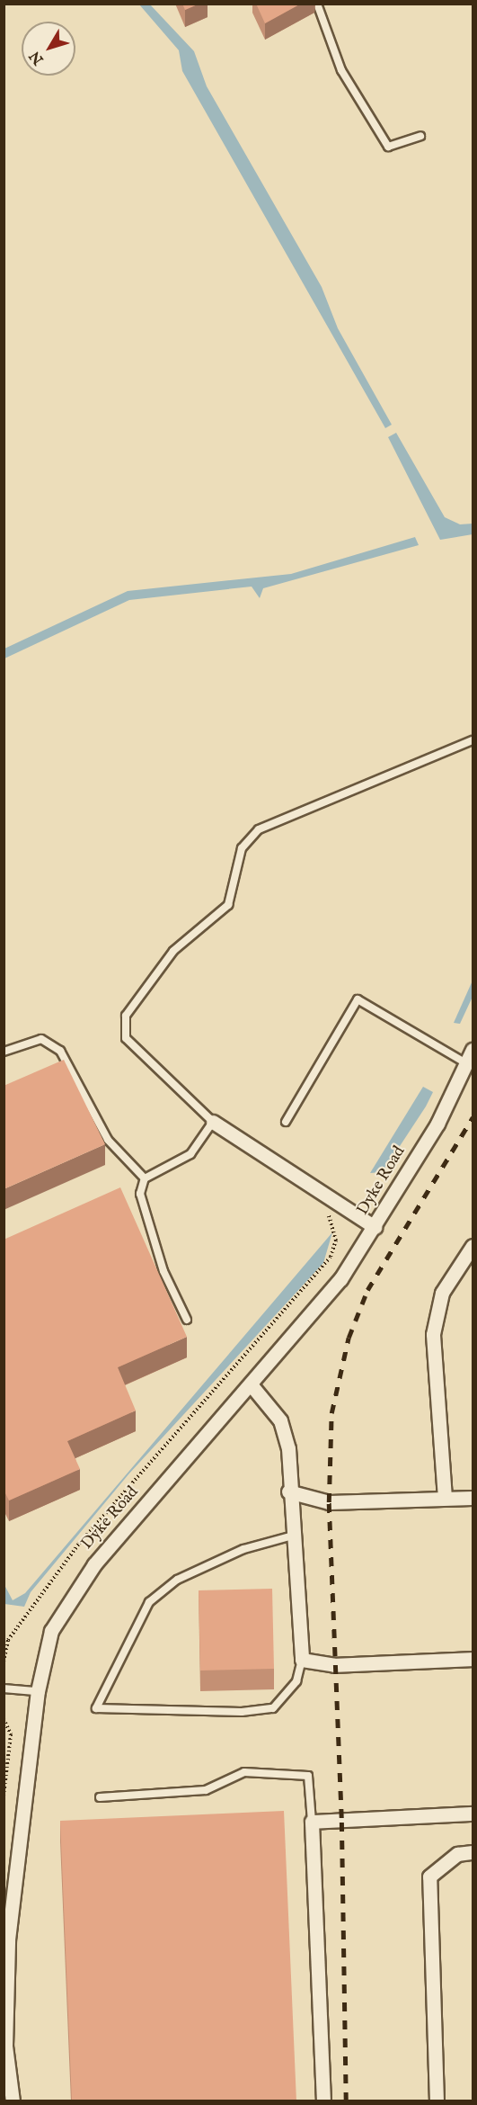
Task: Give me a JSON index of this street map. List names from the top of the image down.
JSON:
{
  "streets": {
    "street": ["Dyke Road"]
  },
  "north": "bottom left"
}
